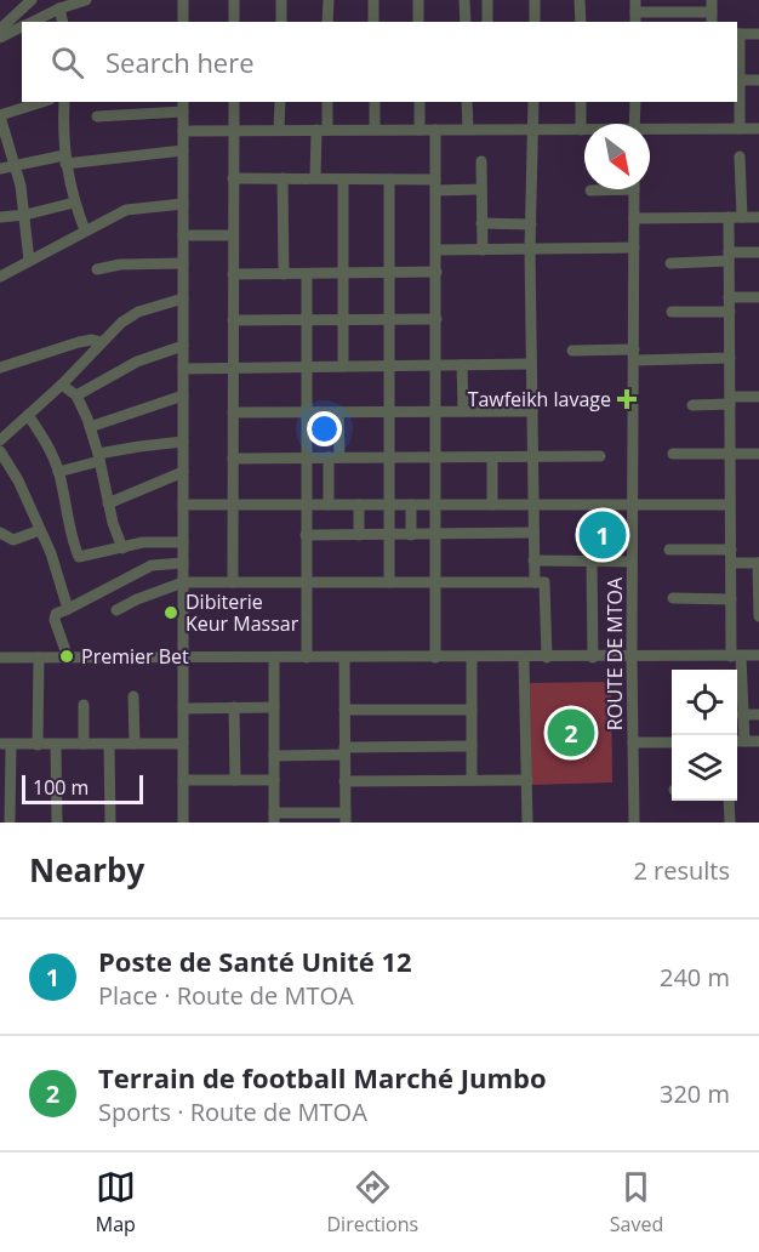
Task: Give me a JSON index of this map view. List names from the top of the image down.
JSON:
{
  "streets": {
    "street": ["ROUTE DE MTOA"]
  },
  "places": {
    "health": ["Tawfeikh lavage"],
    "other": ["Dibiterie Keur Massar", "Premier Bet"]
  },
  "scale_bar": "100 m",
  "north": "bottom right",
  "page": {
    "search": "Search here",
    "pins": ["1", "2"],
    "scale": "100 m",
    "heading": ["Nearby", "2 results"],
    "list": [
      {
        "mark": "1",
        "name": "Poste de Santé Unité 12",
        "note": "Place · Route de MTOA",
        "value": "240 m"
      },
      {
        "mark": "2",
        "name": "Terrain de football Marché Jumbo",
        "note": "Sports · Route de MTOA",
        "value": "320 m"
      }
    ],
    "nav": ["Map", "Directions", "Saved"]
  }
}
